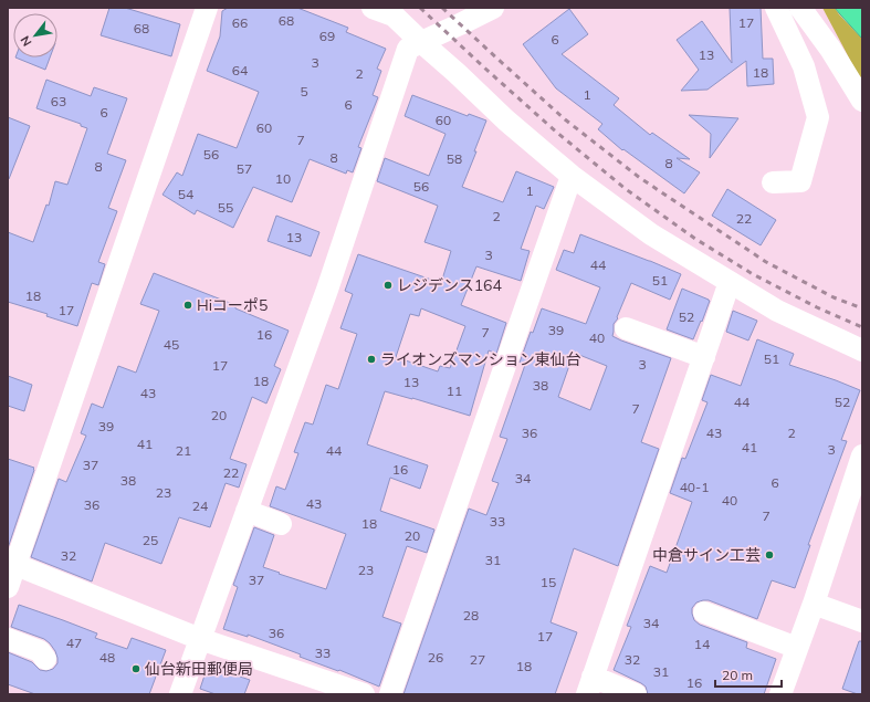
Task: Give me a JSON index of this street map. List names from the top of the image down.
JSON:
{
  "places": [
    "レジデンス164",
    "Hiコーポ5",
    "ライオンズマンション東仙台",
    "中倉サイン工芸",
    "仙台新田郵便局"
  ],
  "house_numbers": [
    "68",
    "66",
    "17",
    "68",
    "69",
    "6",
    "13",
    "3",
    "64",
    "18",
    "2",
    "5",
    "1",
    "63",
    "6",
    "6",
    "60",
    "60",
    "7",
    "56",
    "8",
    "58",
    "8",
    "8",
    "57",
    "10",
    "56",
    "1",
    "54",
    "55",
    "2",
    "22",
    "13",
    "3",
    "44",
    "51",
    "18",
    "17",
    "52",
    "39",
    "7",
    "16",
    "40",
    "45",
    "51",
    "3",
    "17",
    "18",
    "13",
    "38",
    "11",
    "43",
    "44",
    "52",
    "7",
    "20",
    "39",
    "36",
    "43",
    "2",
    "41",
    "41",
    "3",
    "21",
    "44",
    "37",
    "16",
    "22",
    "34",
    "38",
    "6",
    "40-1",
    "23",
    "40",
    "43",
    "36",
    "24",
    "7",
    "33",
    "18",
    "20",
    "25",
    "32",
    "31",
    "23",
    "37",
    "15",
    "28",
    "34",
    "36",
    "17",
    "47",
    "14",
    "33",
    "48",
    "26",
    "27",
    "32",
    "18",
    "31",
    "16"
  ],
  "scale_bar": "20 m",
  "north": "bottom left"
}
